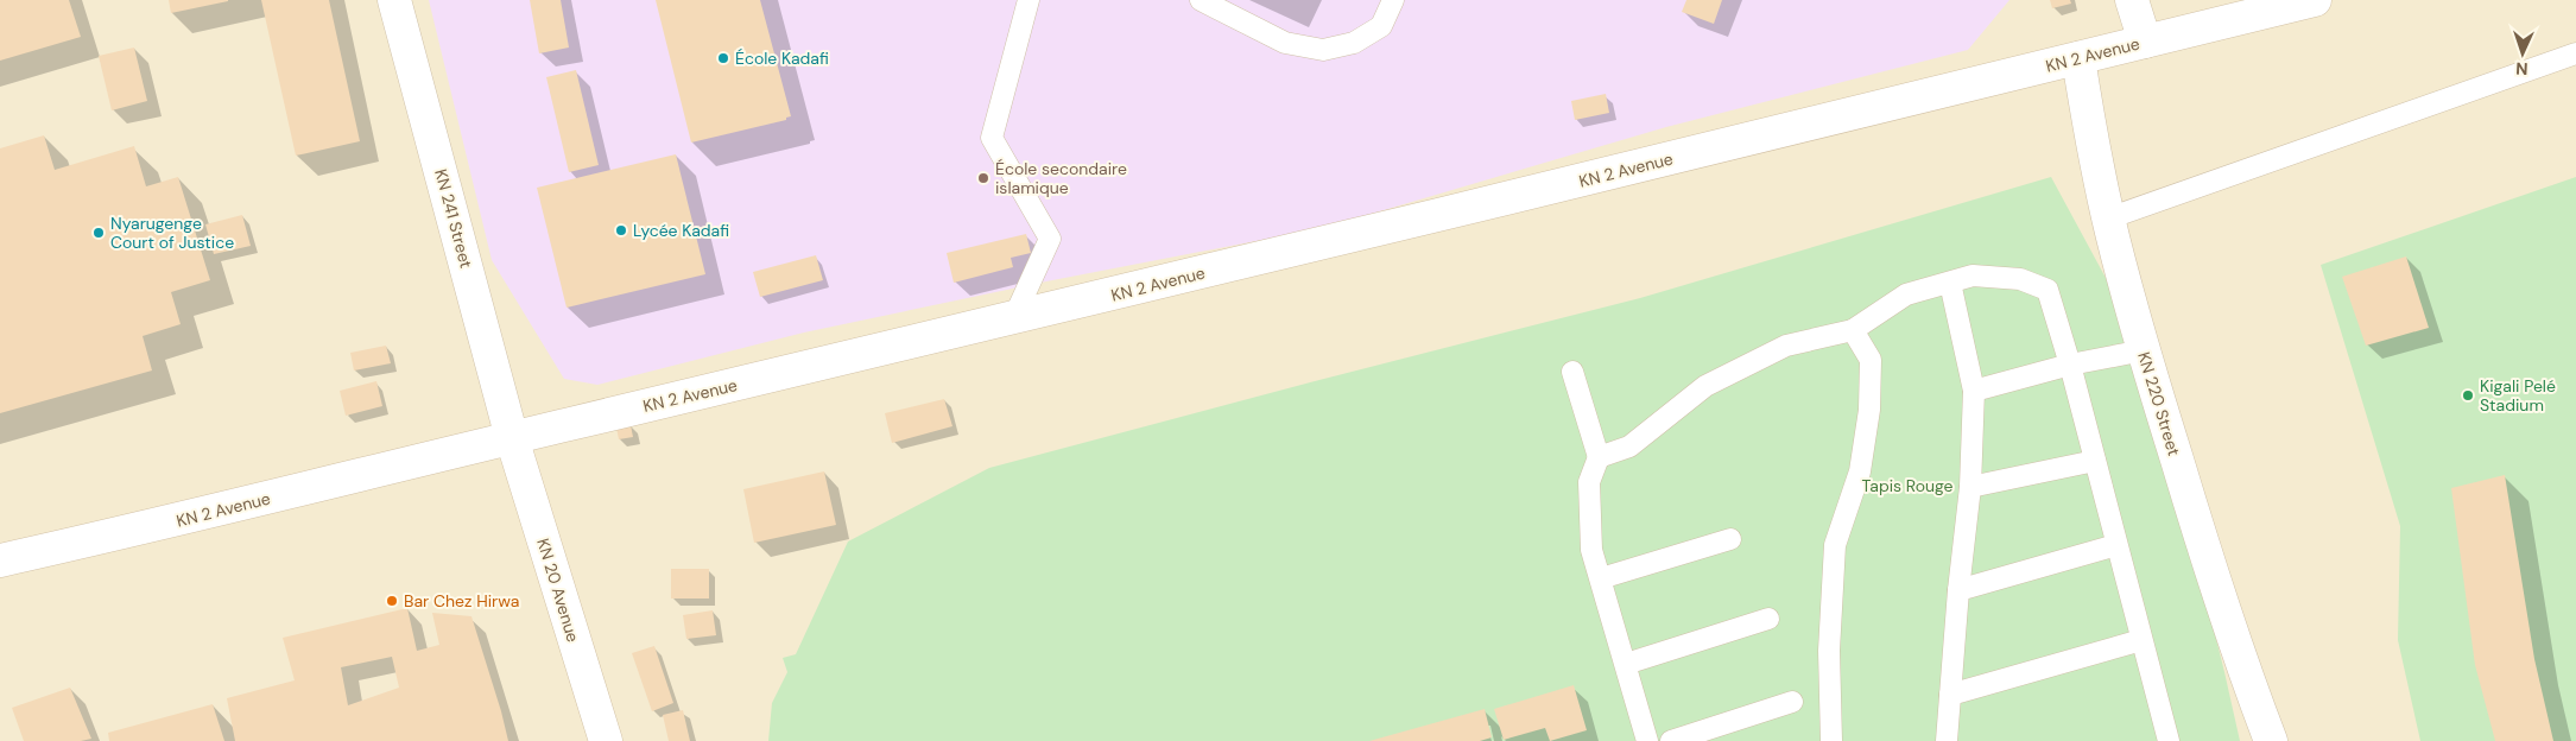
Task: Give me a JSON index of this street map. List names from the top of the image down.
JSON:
{
  "streets": {
    "main road": [
      "KN 2 Avenue",
      "KN 241 Street",
      "KN 220 Street",
      "KN 20 Avenue"
    ]
  },
  "crossings": [
    ["KN 2 Avenue", "KN 241 Street"],
    ["KN 2 Avenue", "KN 220 Street"],
    ["KN 2 Avenue", "KN 20 Avenue"],
    ["KN 241 Street", "KN 20 Avenue"]
  ],
  "parks": ["Tapis Rouge"],
  "places": [
    "École Kadafi",
    "École secondaire islamique",
    "Lycée Kadafi",
    "Nyarugenge Court of Justice",
    "Kigali Pelé Stadium",
    "Bar Chez Hirwa"
  ],
  "north": "bottom"
}
